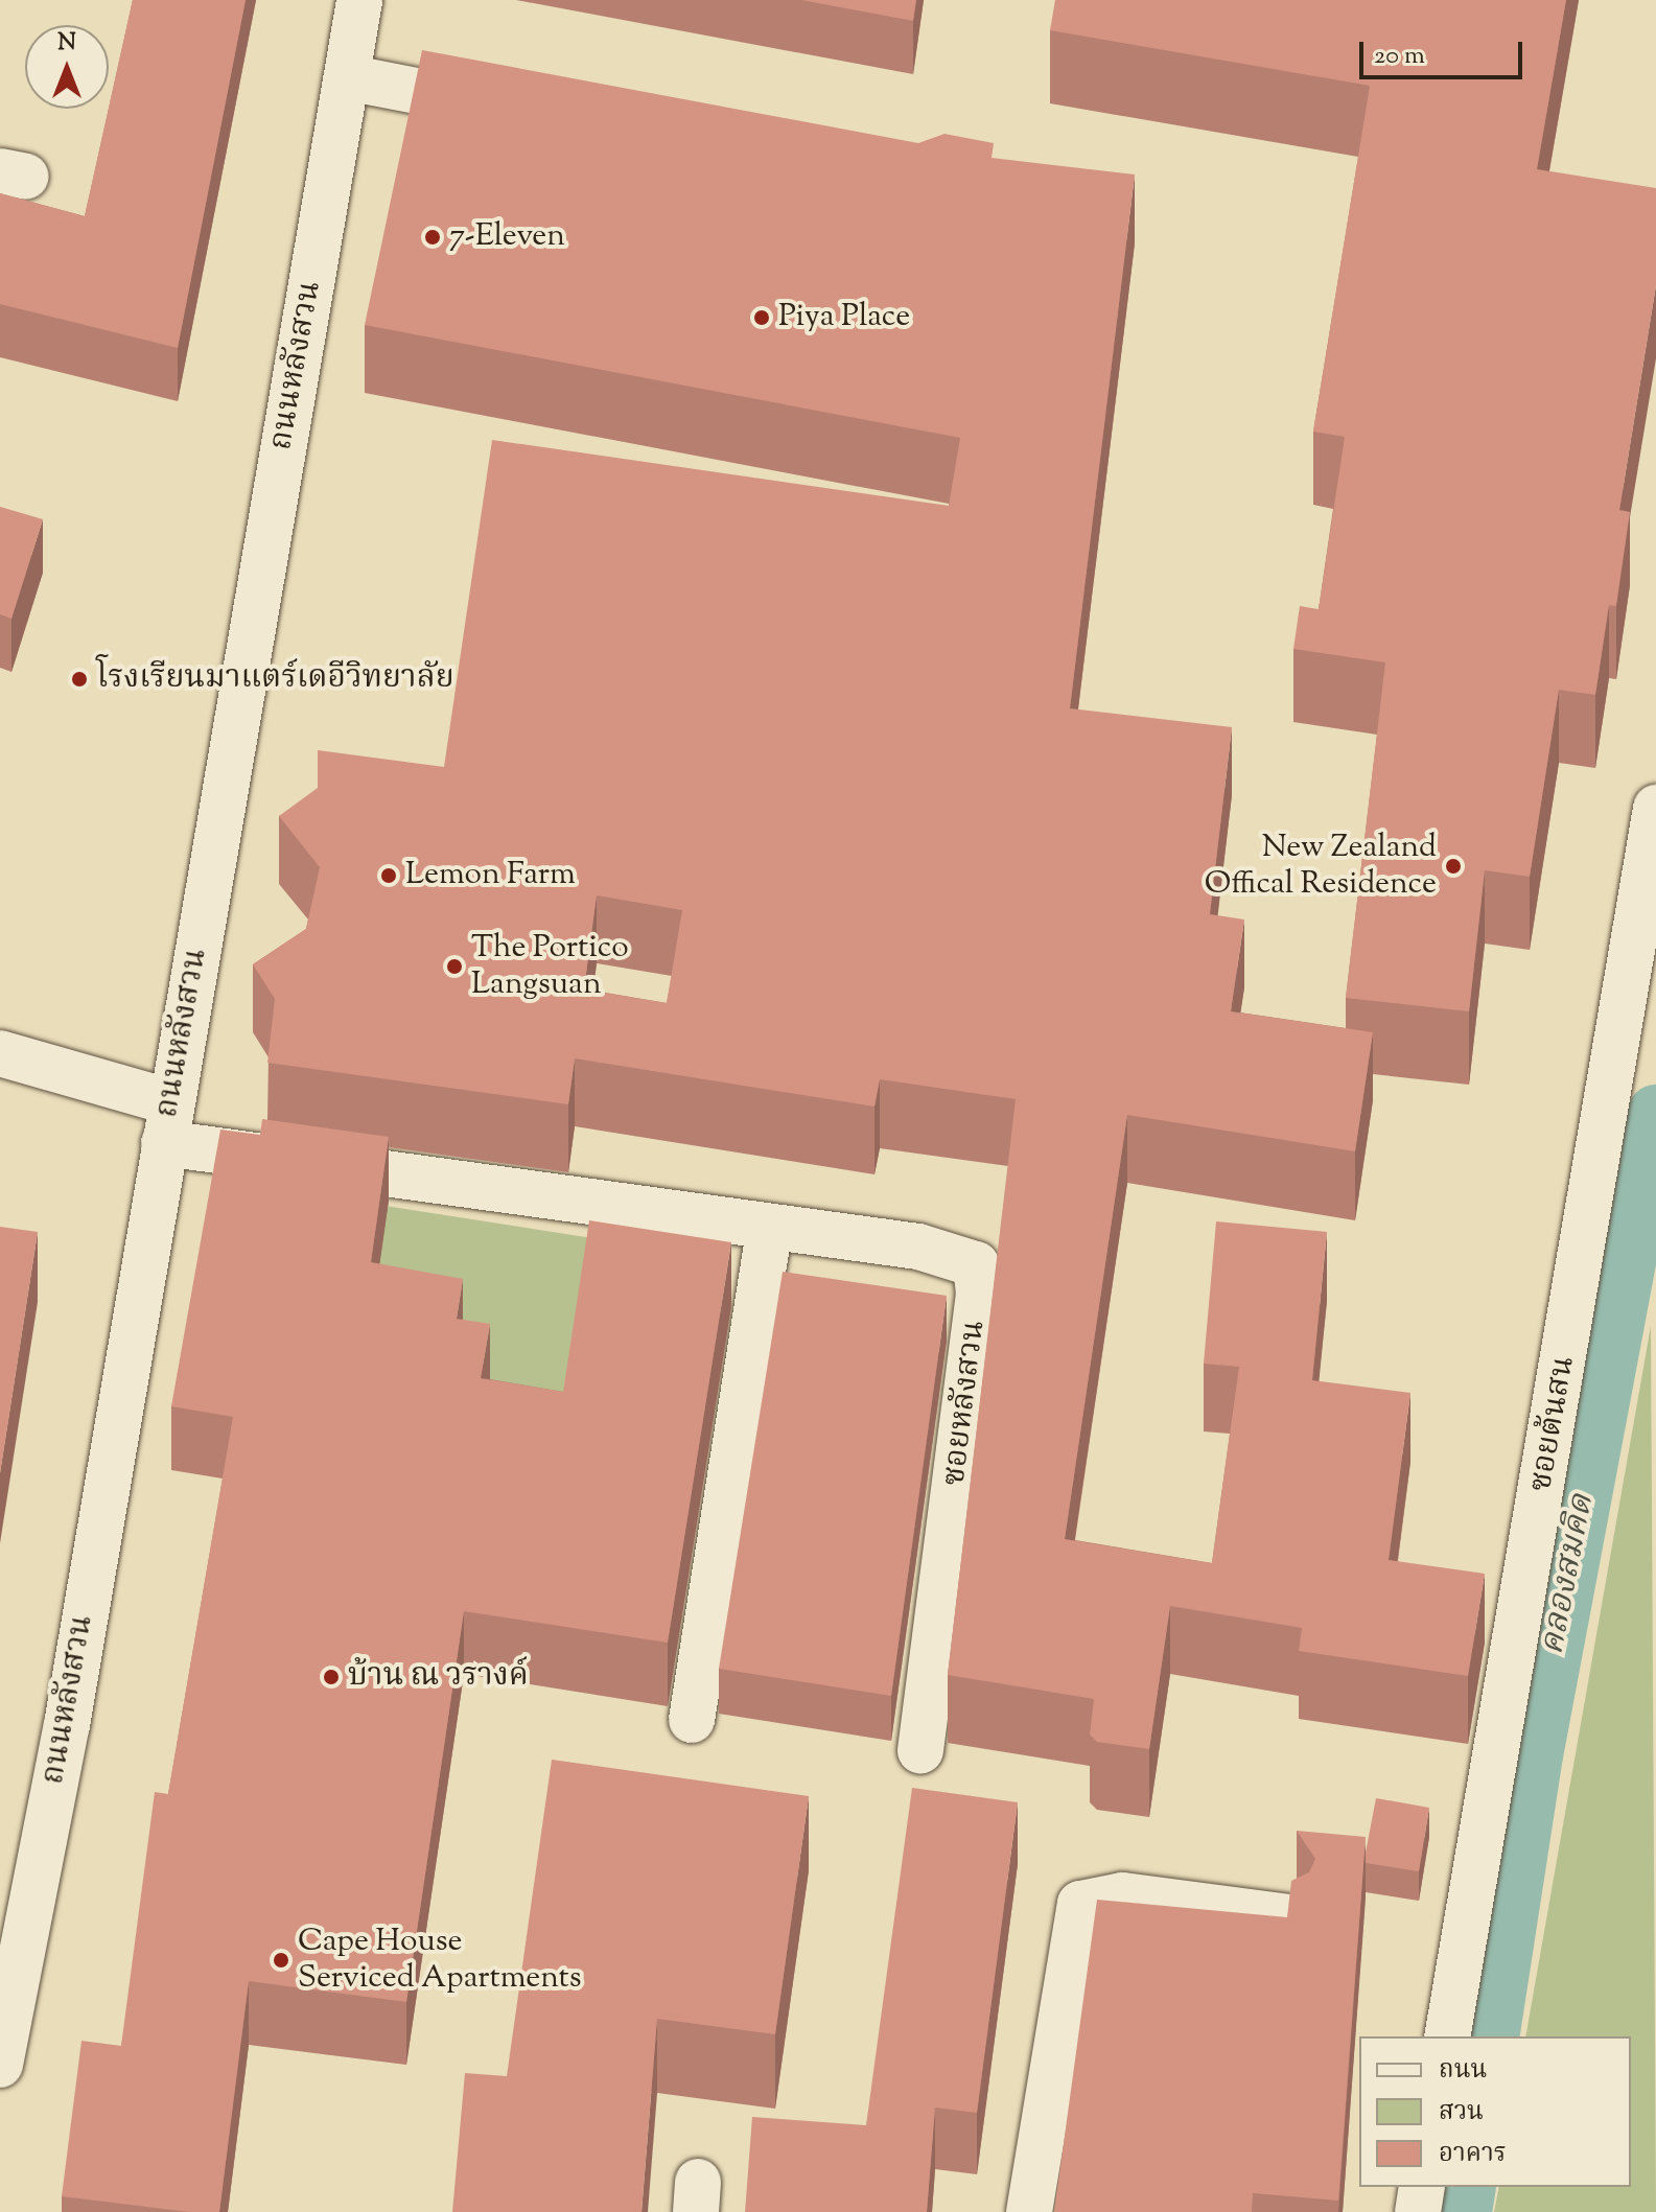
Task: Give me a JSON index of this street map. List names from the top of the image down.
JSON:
{
  "streets": {
    "street": ["ถนนหลังสวน", "ซอยหลังสวน", "ซอยต้นสน"]
  },
  "crossings": [
    ["ถนนหลังสวน", "ซอยหลังสวน"]
  ],
  "water": ["คลองสมคิด"],
  "places": [
    "7-Eleven",
    "Piya Place",
    "โรงเรียนมาแตร์เดอีวิทยาลัย",
    "New Zealand Offical Residence",
    "Lemon Farm",
    "The Portico Langsuan",
    "บ้าน ณ วรางค์",
    "Cape House Serviced Apartments"
  ],
  "legend": ["ถนน", "สวน", "อาคาร"],
  "scale_bar": "20 m",
  "north": "top"
}
